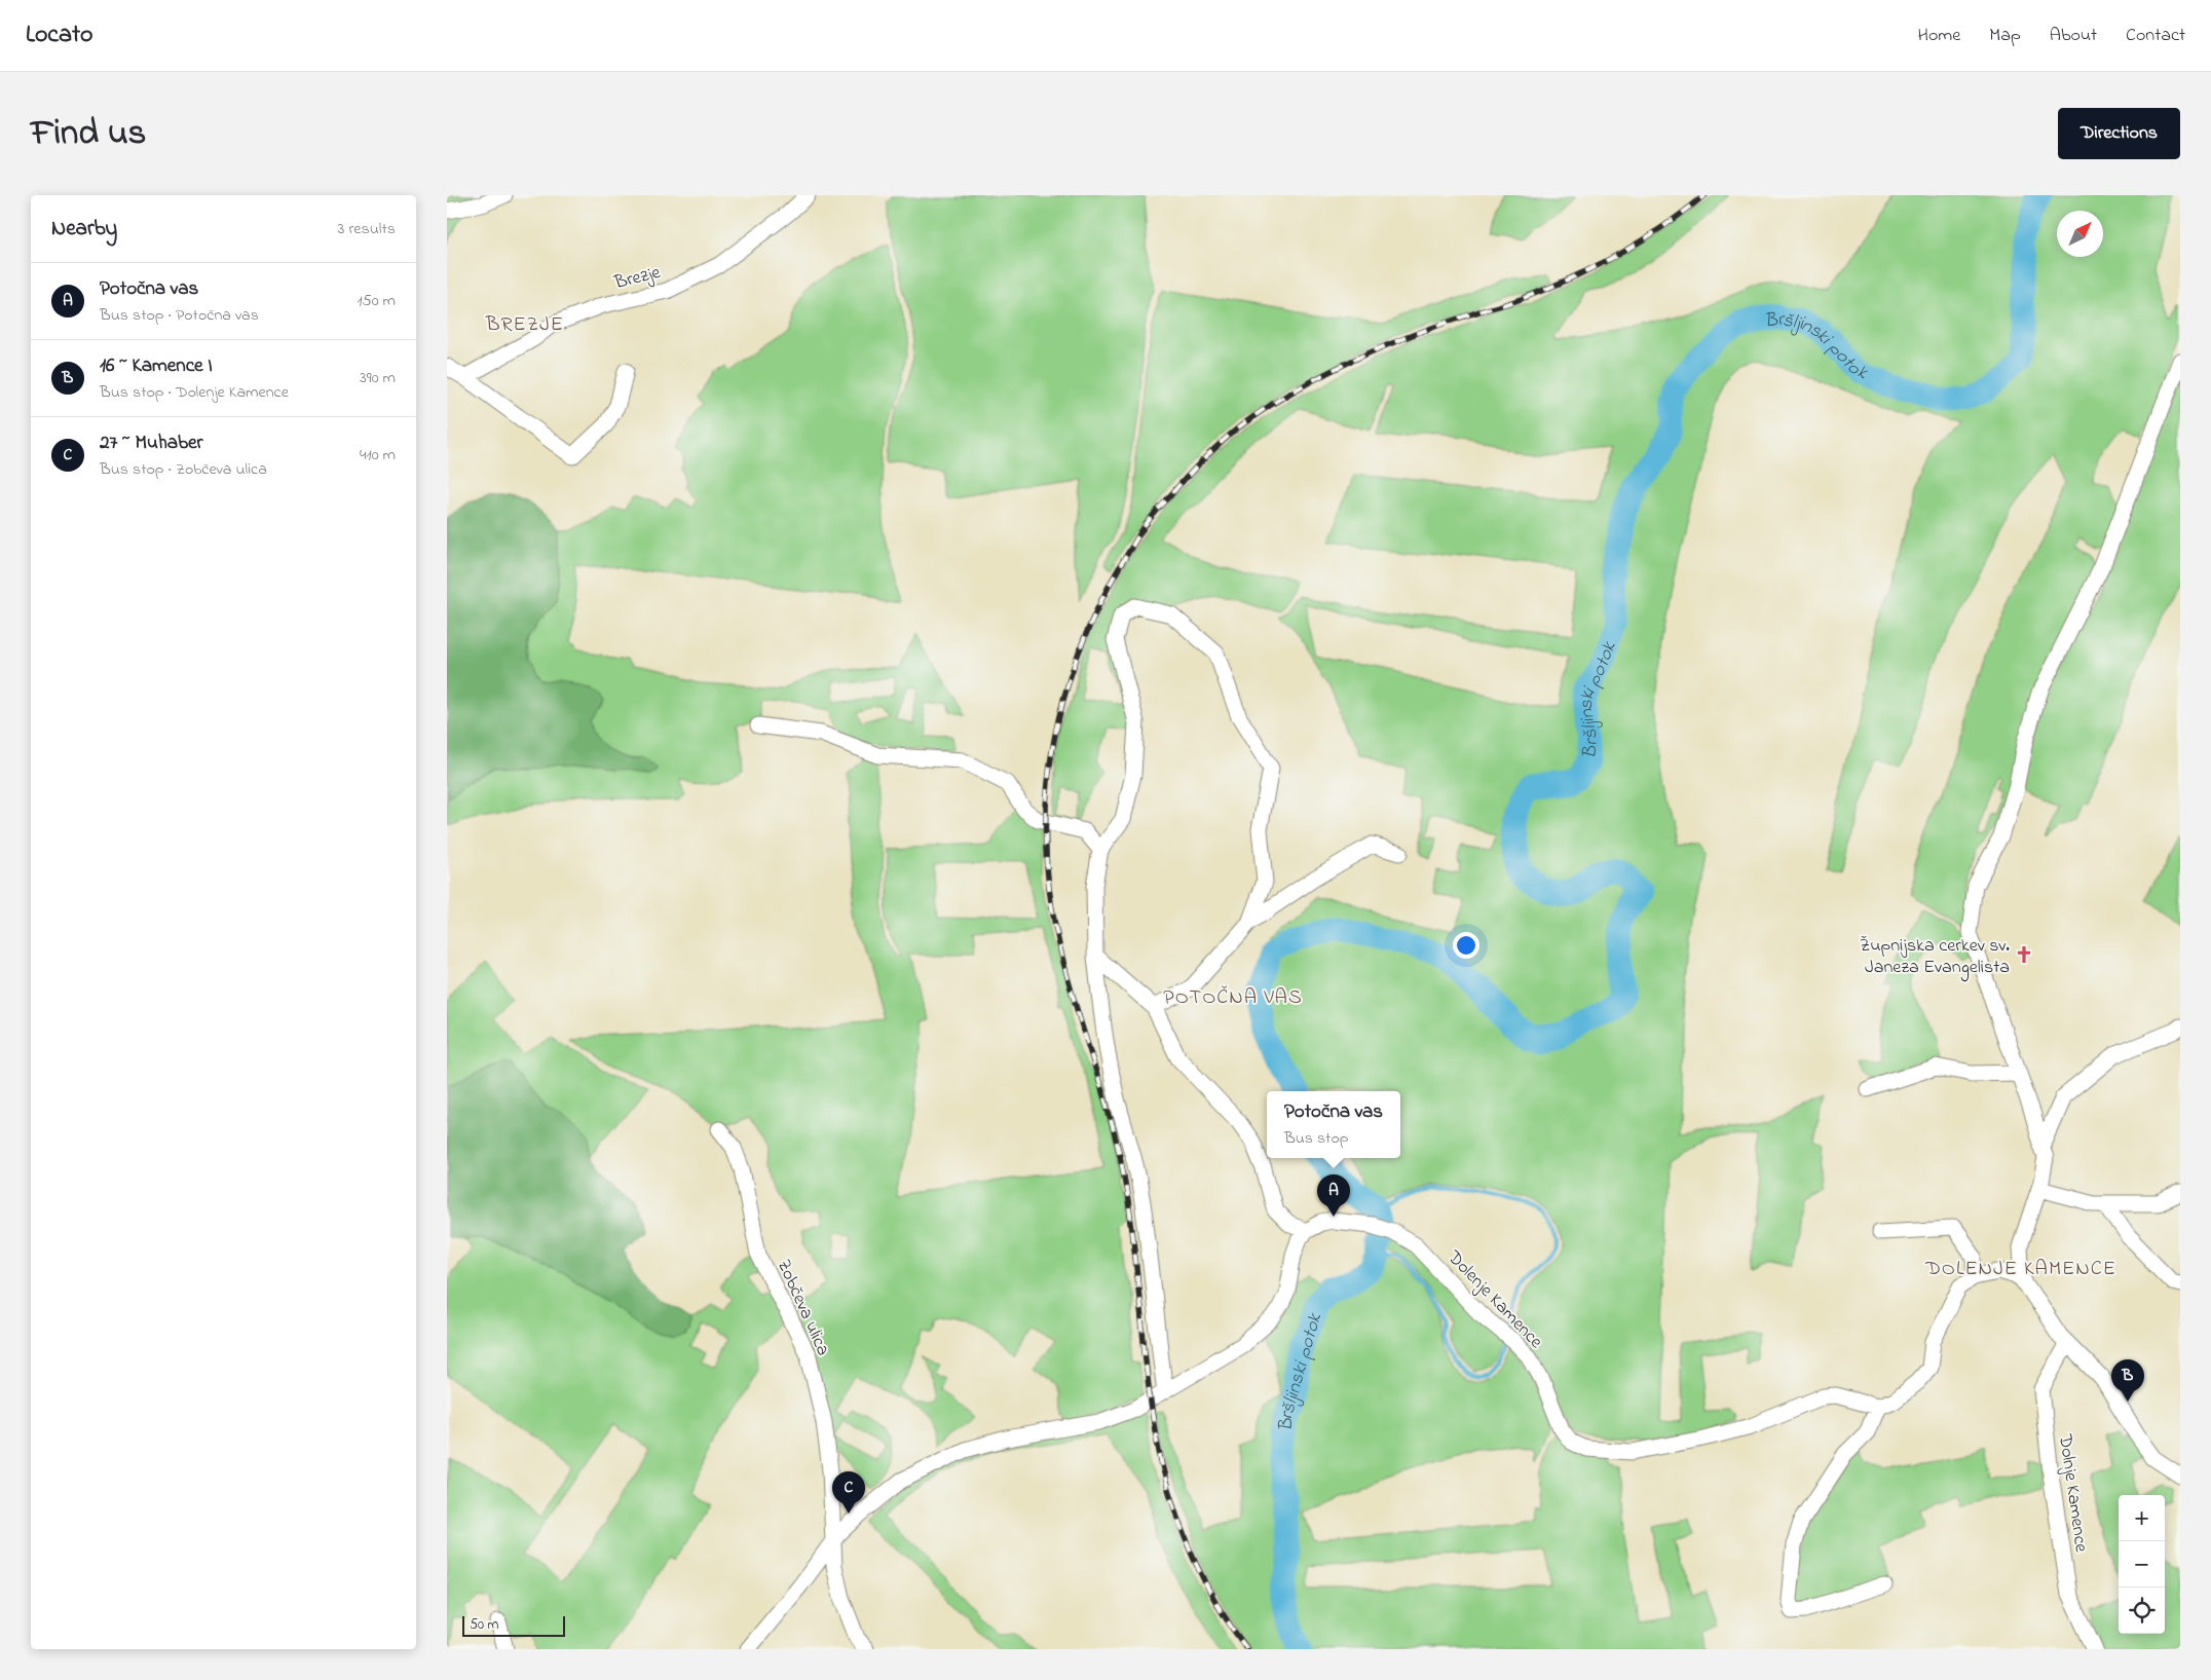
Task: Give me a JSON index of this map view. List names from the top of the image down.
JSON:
{
  "streets": {
    "street": [
      "Brezje",
      "Dolenje Kamence",
      "Zobčeva ulica",
      "Dolnje Kamence"
    ]
  },
  "districts": ["BREZJE", "POTOČNA VAS", "DOLENJE KAMENCE"],
  "water": ["Bršljinski potok"],
  "places": {
    "church": ["Župnijska cerkev sv. Janeza Evangelista"]
  },
  "scale_bar": "50 m",
  "north": "top right",
  "page": {
    "header": "Locato",
    "nav": [
      "Home",
      "Map",
      "About",
      "Contact"
    ],
    "title": "Find us",
    "buttons": "Directions",
    "heading": ["Nearby", "3 results"],
    "list": [
      {
        "mark": "A",
        "name": "Potočna vas",
        "note": "Bus stop · Potočna vas",
        "value": "150 m"
      },
      {
        "mark": "B",
        "name": "16 ~ Kamence I",
        "note": "Bus stop · Dolenje Kamence",
        "value": "390 m"
      },
      {
        "mark": "C",
        "name": "27 ~ Muhaber",
        "note": "Bus stop · Zobčeva ulica",
        "value": "410 m"
      }
    ],
    "popup": ["Potočna vas", "Bus stop"],
    "pins": ["A", "B", "C"],
    "map_buttons": ["+", "−"],
    "scale": "50 m"
  }
}
